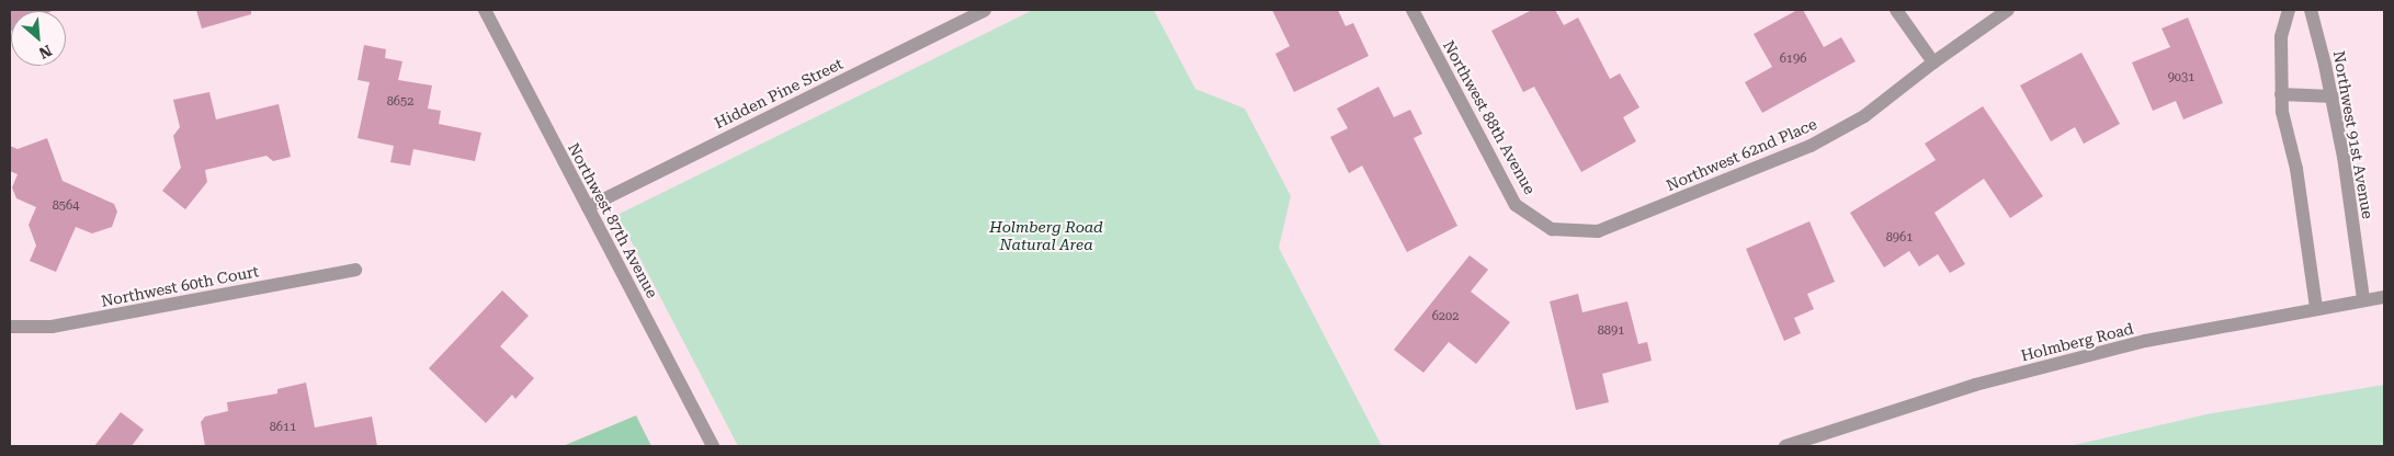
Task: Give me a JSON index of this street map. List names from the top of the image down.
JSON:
{
  "streets": {
    "street": [
      "Hidden Pine Street",
      "Northwest 88th Avenue",
      "Northwest 91st Avenue",
      "Northwest 62nd Place",
      "Northwest 87th Avenue",
      "Northwest 60th Court",
      "Holmberg Road"
    ]
  },
  "crossings": [
    ["Hidden Pine Street", "Northwest 87th Avenue"],
    ["Northwest 88th Avenue", "Northwest 62nd Place"],
    ["Northwest 91st Avenue", "Holmberg Road"]
  ],
  "parks": ["Holmberg Road Natural Area"],
  "house_numbers": [
    "6196",
    "9031",
    "8652",
    "8564",
    "8961",
    "6202",
    "8891",
    "8611"
  ],
  "north": "bottom right"
}
